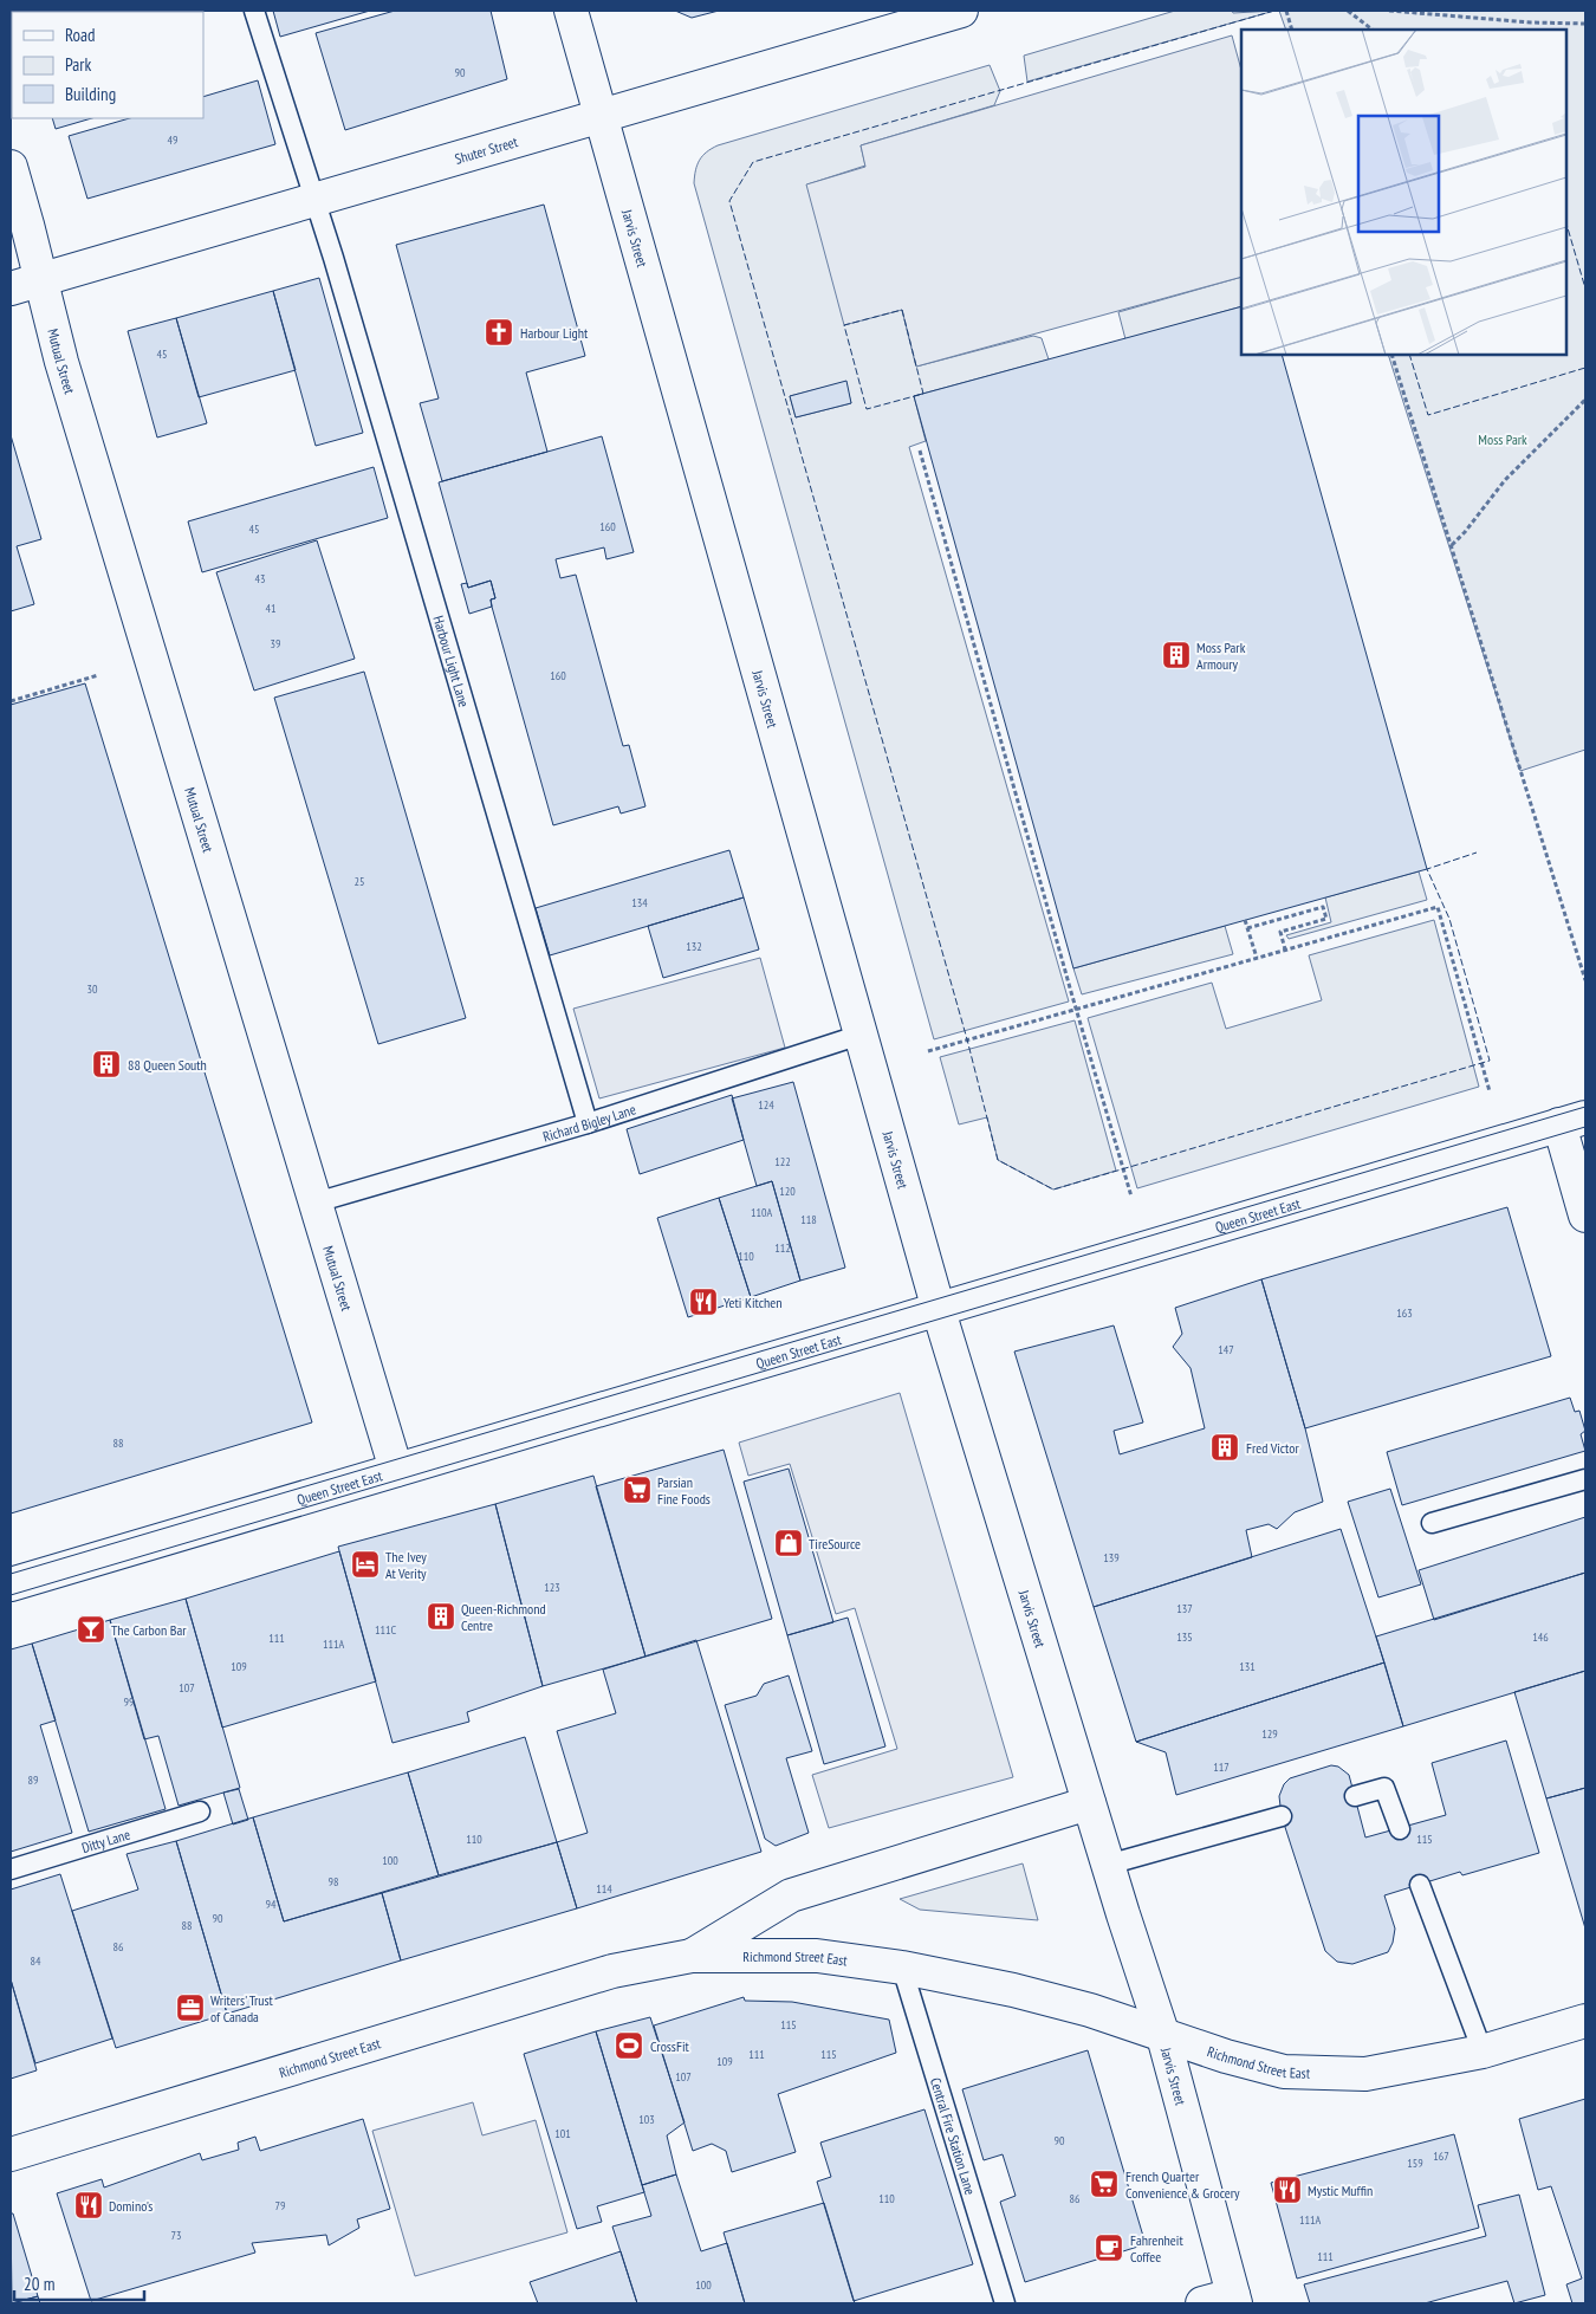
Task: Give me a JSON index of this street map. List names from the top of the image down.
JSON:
{
  "streets": {
    "main road": [
      "Shuter Street",
      "Jarvis Street",
      "Mutual Street",
      "Queen Street East",
      "Richmond Street East"
    ],
    "lane": [
      "Harbour Light Lane",
      "Richard Bigley Lane",
      "Ditty Lane",
      "Central Fire Station Lane"
    ]
  },
  "crossings": [
    ["Shuter Street", "Jarvis Street"],
    ["Shuter Street", "Mutual Street"],
    ["Shuter Street", "Harbour Light Lane"],
    ["Jarvis Street", "Richard Bigley Lane"],
    ["Jarvis Street", "Queen Street East"],
    ["Jarvis Street", "Richmond Street East"],
    ["Mutual Street", "Richard Bigley Lane"],
    ["Mutual Street", "Queen Street East"],
    ["Harbour Light Lane", "Richard Bigley Lane"],
    ["Richmond Street East", "Central Fire Station Lane"]
  ],
  "parks": ["Moss Park"],
  "places": {
    "church": ["Harbour Light"],
    "building": [
      "Moss Park Armoury",
      "88 Queen South",
      "Fred Victor",
      "Queen-Richmond Centre"
    ],
    "restaurant": ["Yeti Kitchen", "Mystic Muffin", "Domino's"],
    "supermarket": ["Parsian Fine Foods", "French Quarter Convenience & Grocery"],
    "shop": ["TireSource"],
    "hotel": ["The Ivey At Verity"],
    "bar": ["The Carbon Bar"],
    "office": ["Writers' Trust of Canada"],
    "sports": ["CrossFit"],
    "cafe": ["Fahrenheit Coffee"]
  },
  "house_numbers": [
    "90",
    "49",
    "45",
    "160",
    "45",
    "43",
    "41",
    "39",
    "160",
    "25",
    "134",
    "132",
    "30",
    "124",
    "122",
    "120",
    "110A",
    "118",
    "112",
    "110",
    "163",
    "147",
    "88",
    "139",
    "123",
    "137",
    "111C",
    "135",
    "146",
    "111",
    "111A",
    "109",
    "131",
    "107",
    "99",
    "129",
    "117",
    "89",
    "110",
    "115",
    "100",
    "98",
    "114",
    "94",
    "90",
    "88",
    "86",
    "84",
    "115",
    "111",
    "115",
    "109",
    "107",
    "103",
    "101",
    "90",
    "167",
    "159",
    "110",
    "86",
    "79",
    "111A",
    "73",
    "111",
    "100"
  ],
  "legend": ["Road", "Park", "Building"],
  "scale_bar": "20 m"
}
